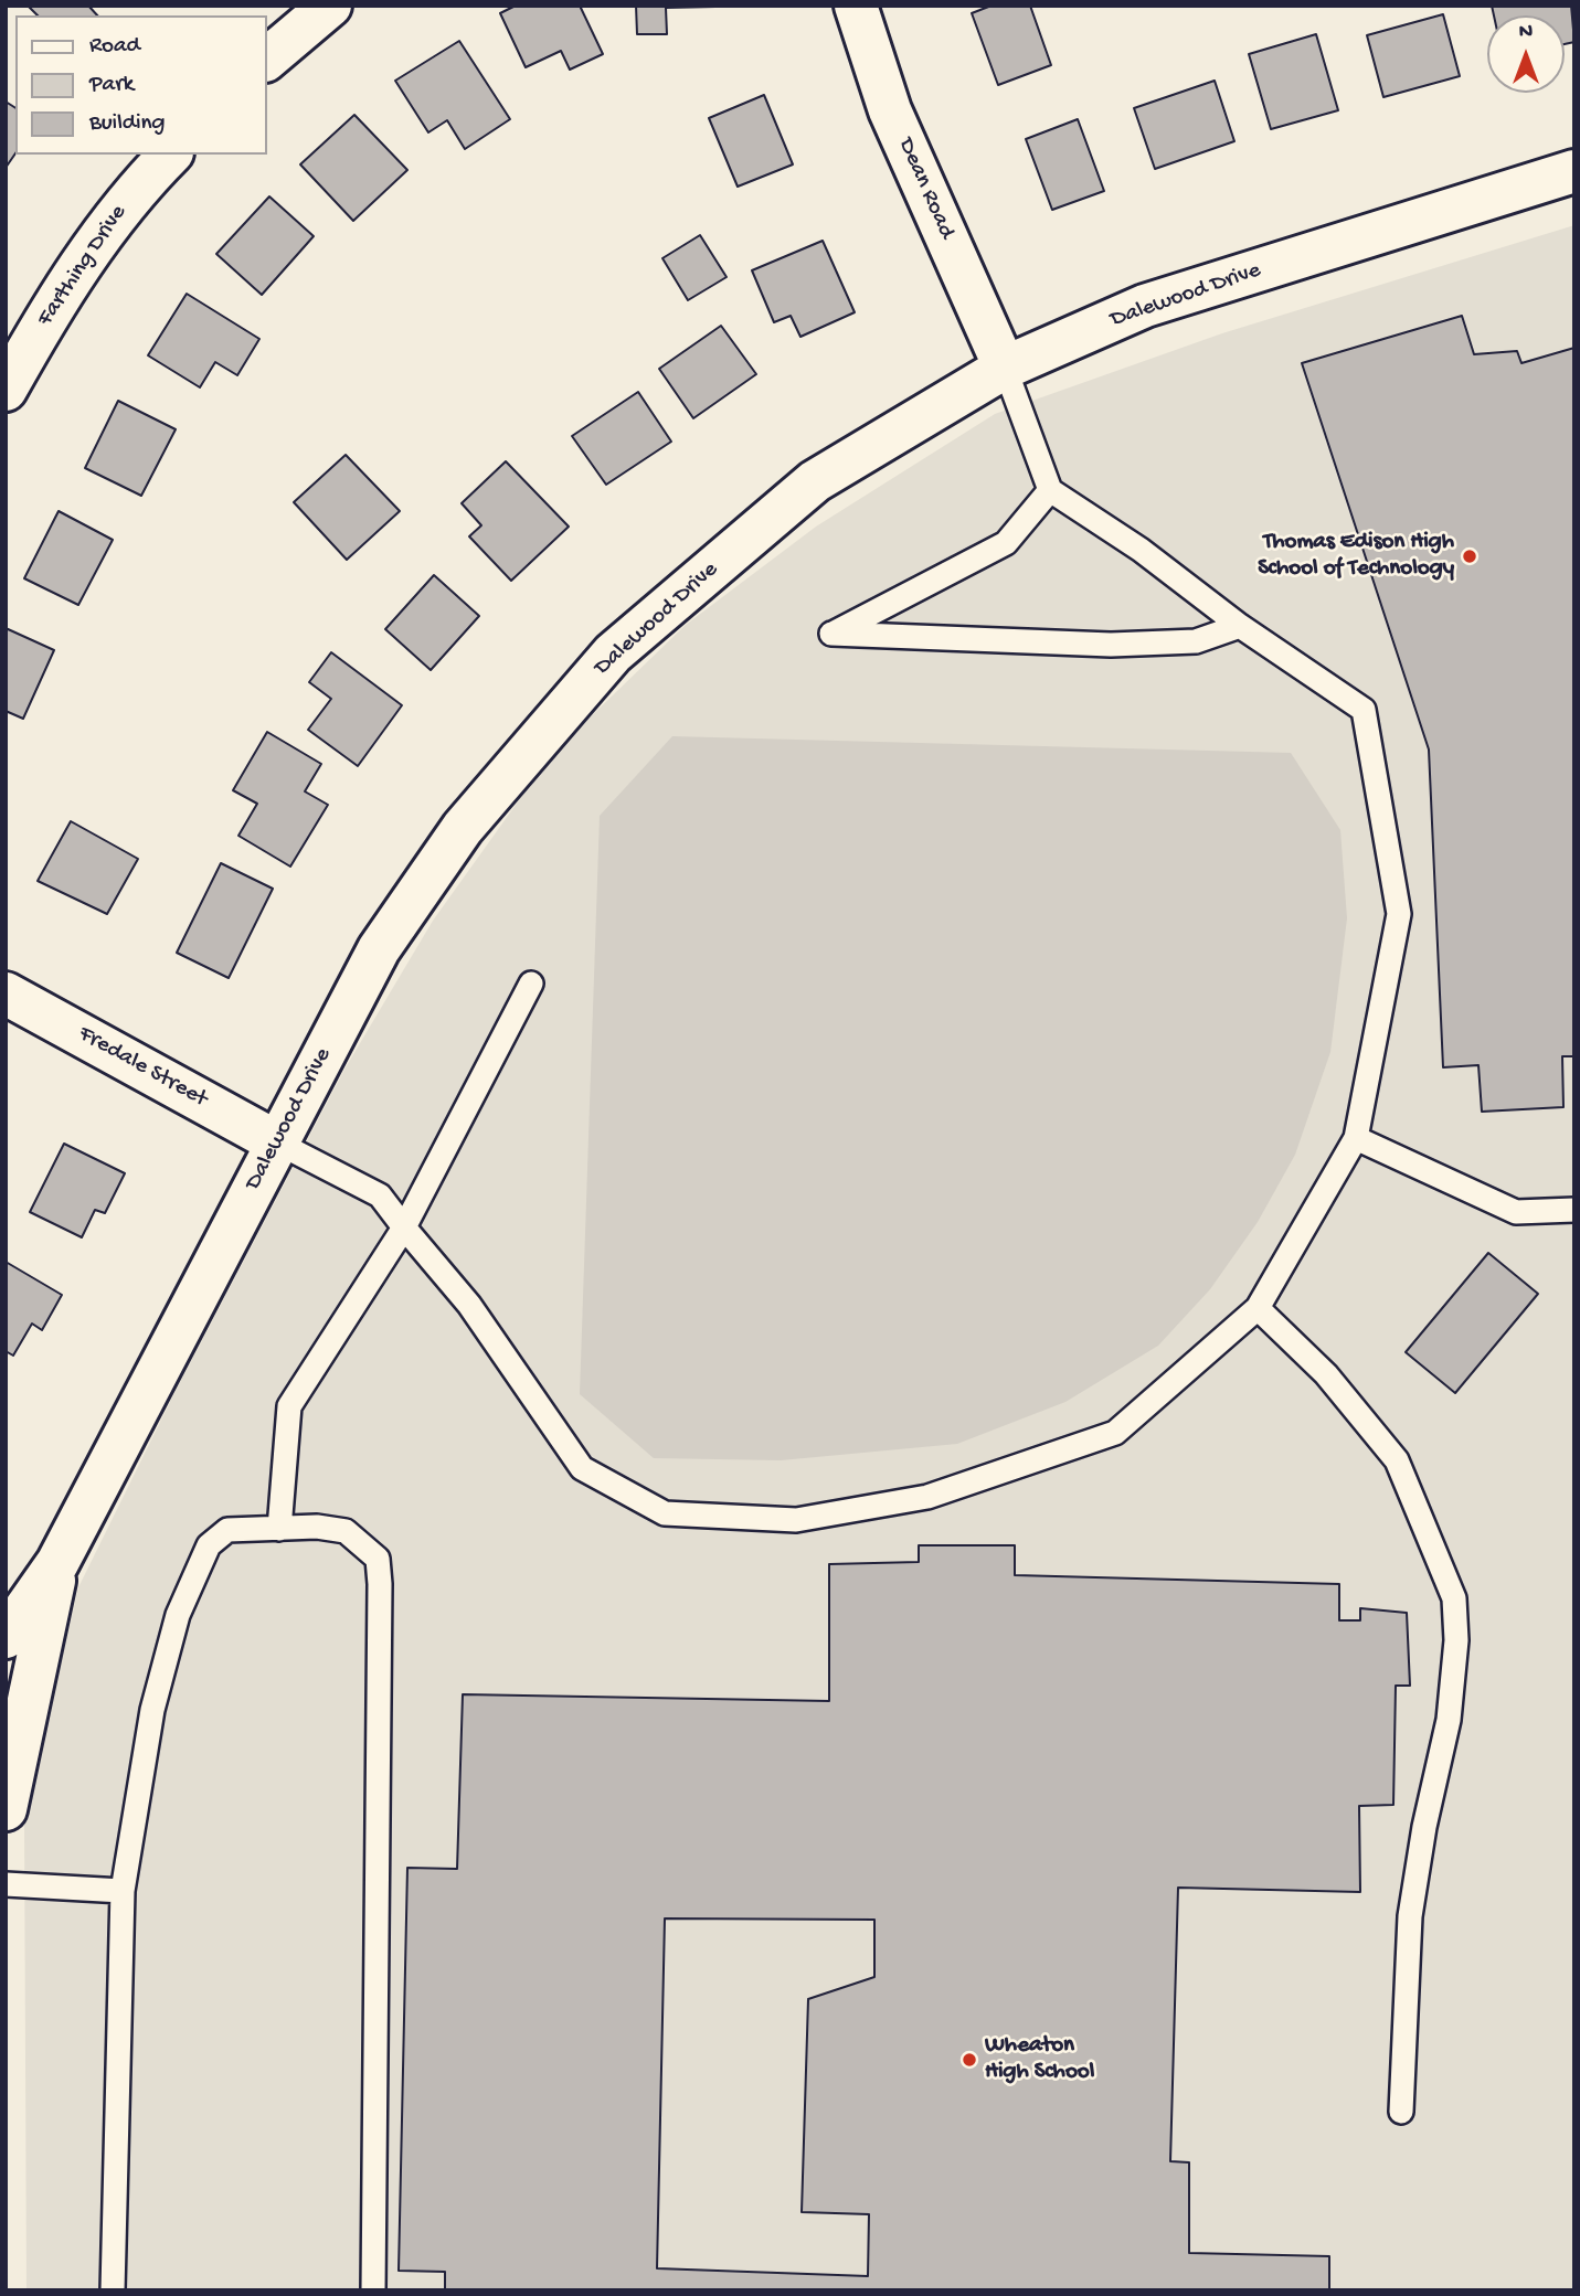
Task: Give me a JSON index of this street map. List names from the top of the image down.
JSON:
{
  "streets": {
    "street": [
      "Dean Road",
      "Farthing Drive",
      "Dalewood Drive",
      "Fredale Street"
    ]
  },
  "crossings": [
    ["Dean Road", "Dalewood Drive"],
    ["Dalewood Drive", "Fredale Street"]
  ],
  "places": ["Thomas Edison High School of Technology", "Wheaton High School"],
  "legend": ["Road", "Park", "Building"],
  "north": "top"
}
